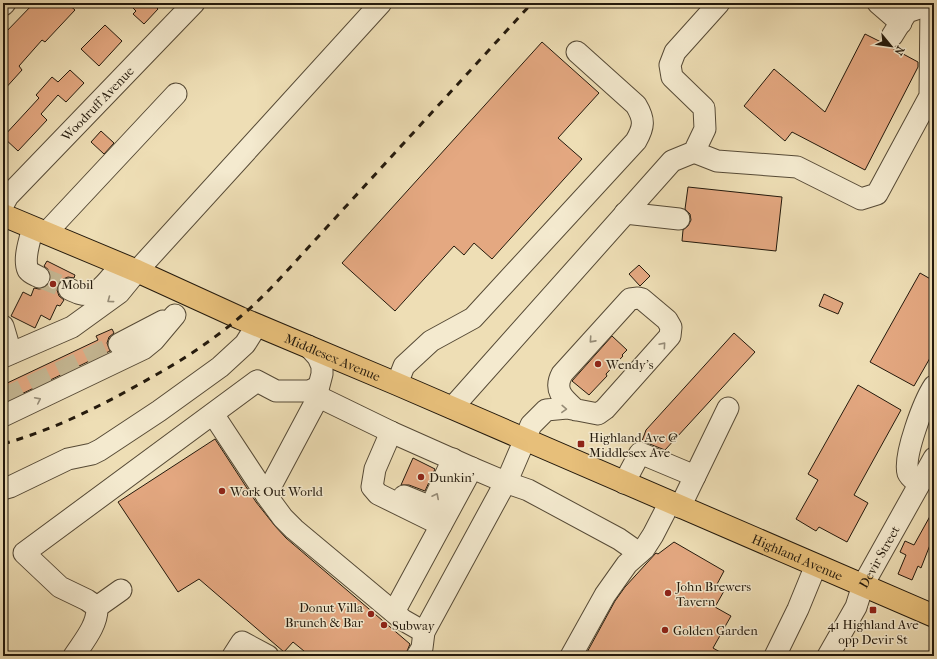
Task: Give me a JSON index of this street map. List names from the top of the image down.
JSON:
{
  "streets": {
    "main road": ["Middlesex Avenue", "Highland Avenue"],
    "street": ["Woodruff Avenue", "Devir Street"]
  },
  "crossings": [
    ["Middlesex Avenue", "Highland Avenue"],
    ["Highland Avenue", "Devir Street"]
  ],
  "places": {
    "other": [
      "Mobil",
      "Wendy's",
      "Dunkin'",
      "Work Out World",
      "John Brewers Tavern",
      "Donut Villa Brunch & Bar",
      "Subway",
      "Golden Garden"
    ],
    "transit": ["Highland Ave @ Middlesex Ave", "41 Highland Ave opp Devir St"]
  },
  "north": "bottom right"
}
